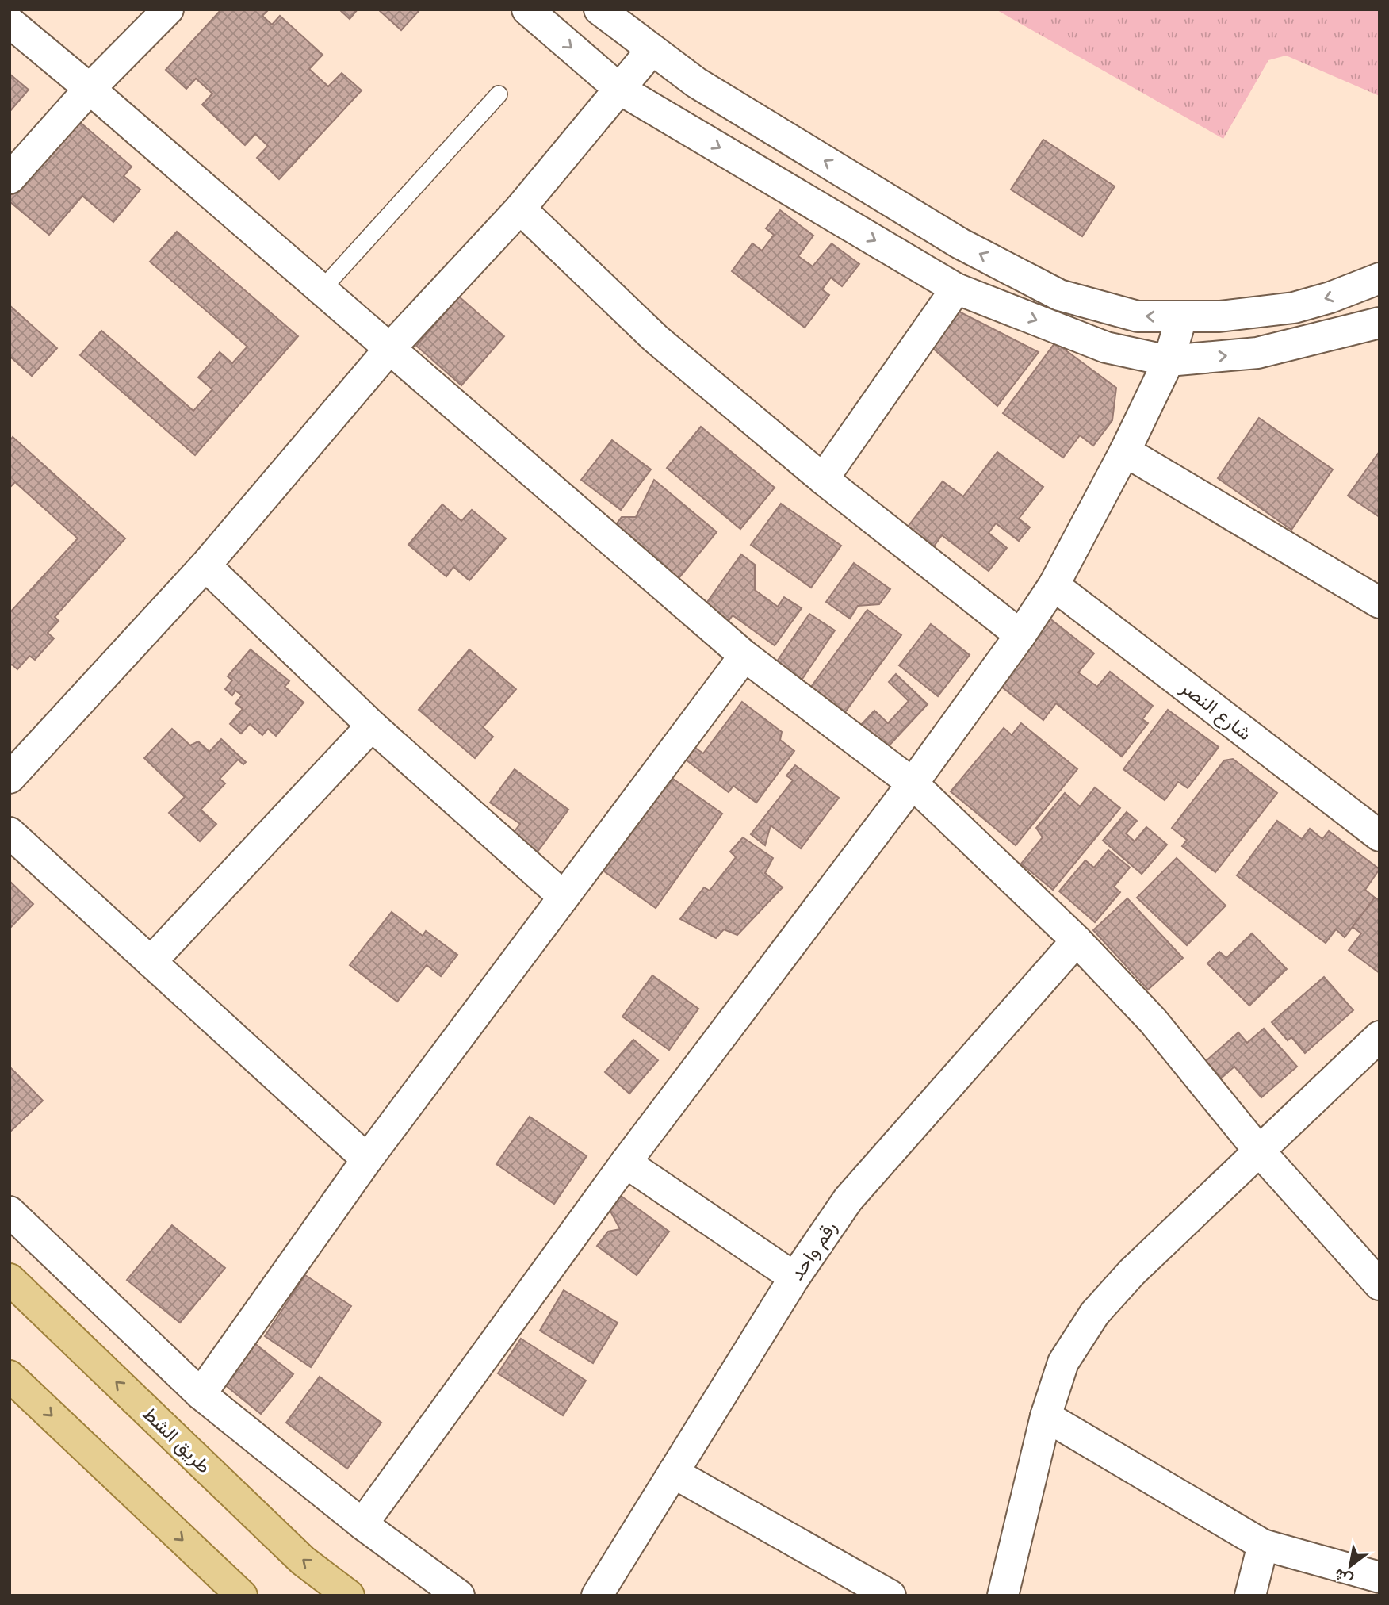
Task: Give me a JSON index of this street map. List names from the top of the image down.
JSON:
{
  "streets": {
    "main road": ["طريق الشط"],
    "street": ["شارع النصر", "رقم واحد"]
  },
  "north": "bottom left"
}
